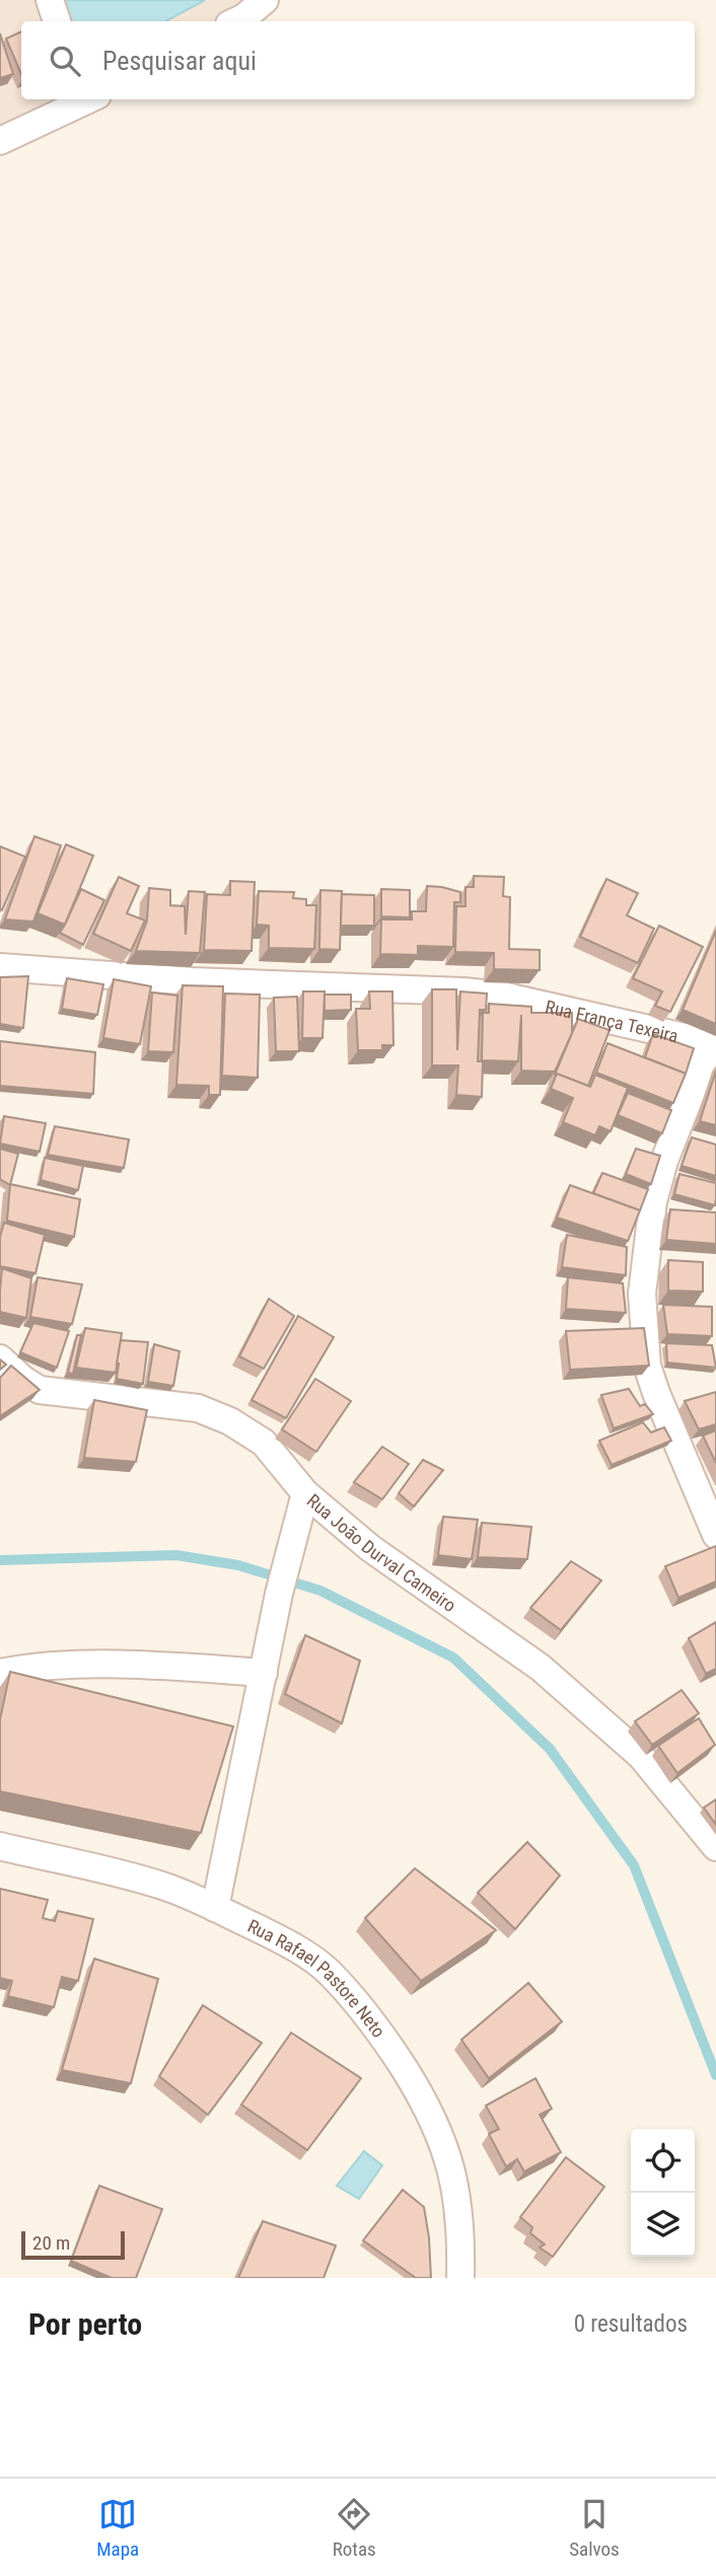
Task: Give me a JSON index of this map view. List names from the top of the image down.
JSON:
{
  "streets": {
    "street": ["Rua França Texeira", "Rua João Durval Cameiro", "Rua Rafael Pastore Neto"]
  },
  "scale_bar": "20 m",
  "page": {
    "search": "Pesquisar aqui",
    "scale": "20 m",
    "heading": ["Por perto", "0 resultados"],
    "nav": ["Mapa", "Rotas", "Salvos"]
  }
}
